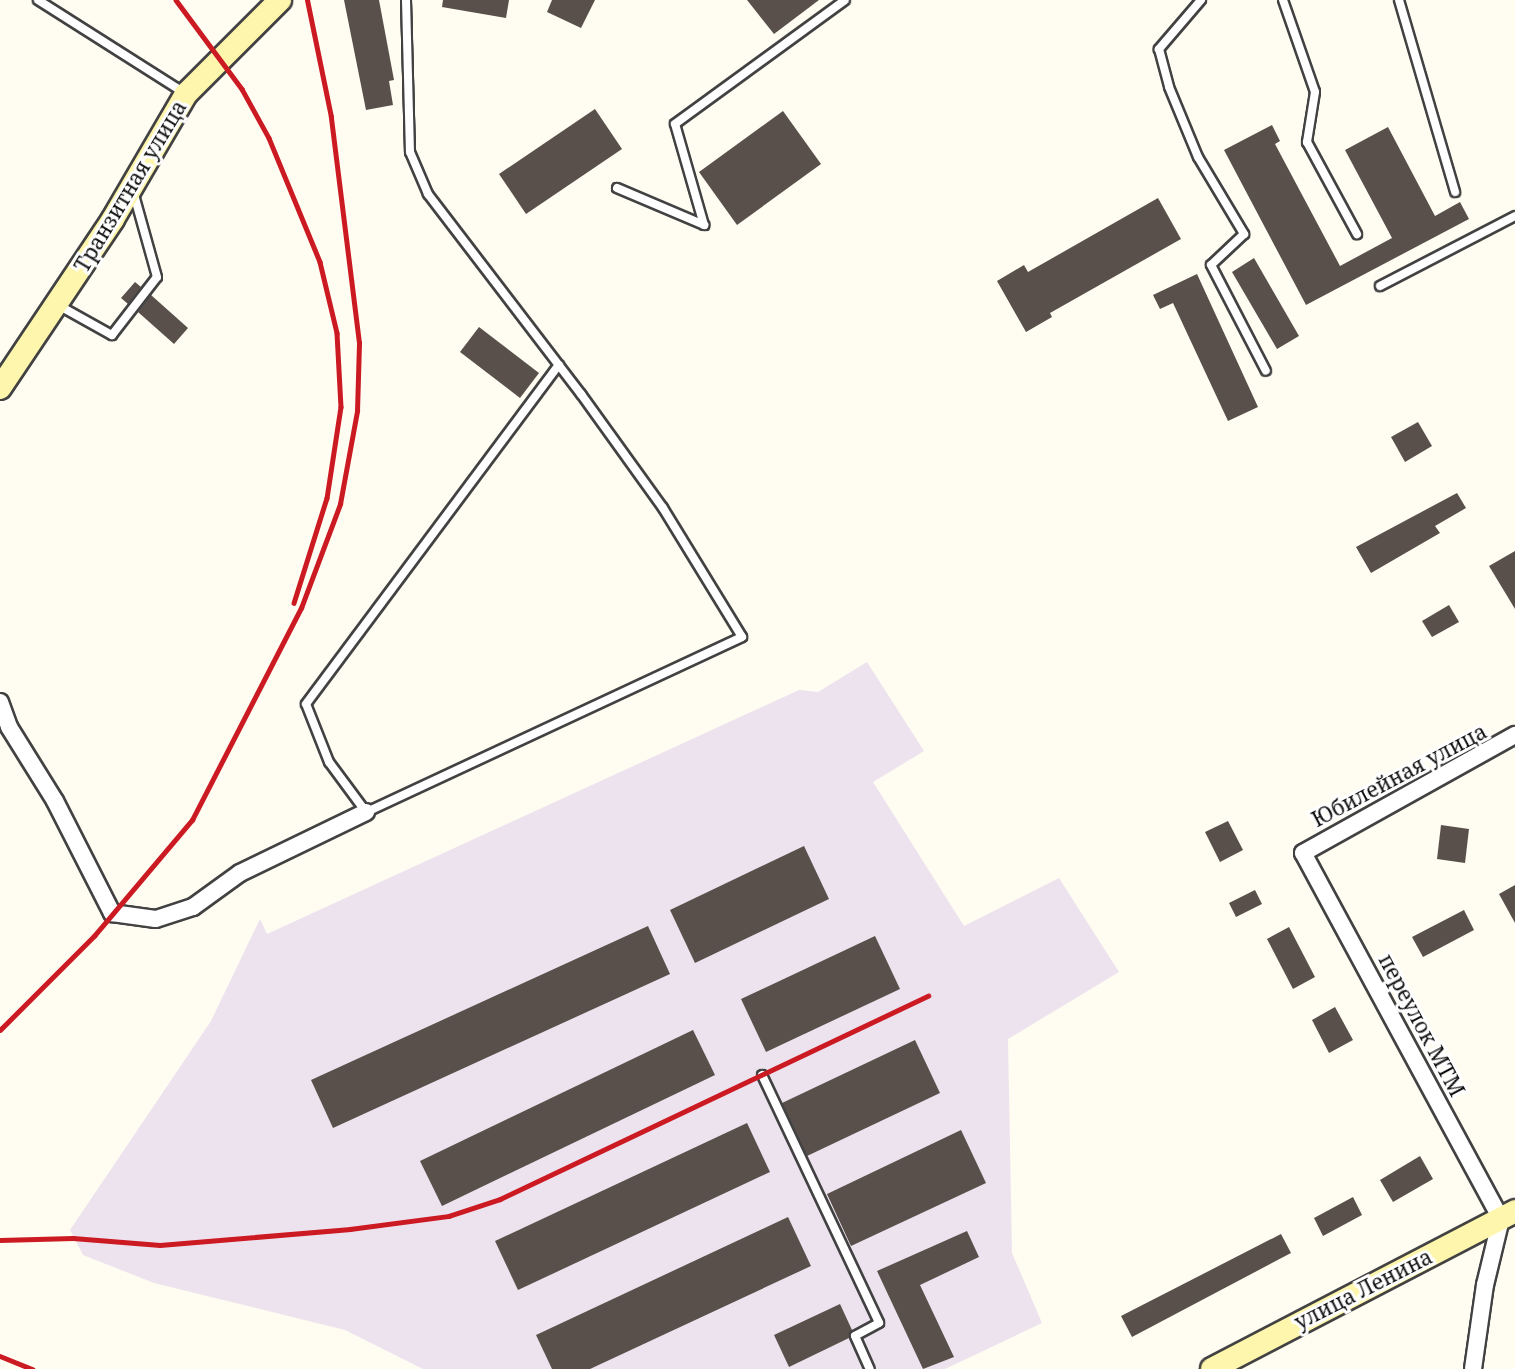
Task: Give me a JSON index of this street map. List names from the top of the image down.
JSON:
{
  "streets": {
    "street": [
      "Транзитная улица",
      "Юбилейная улица",
      "переулок МТМ",
      "улица Ленина"
    ]
  },
  "crossings": [
    ["Юбилейная улица", "переулок МТМ"],
    ["переулок МТМ", "улица Ленина"]
  ]
}
